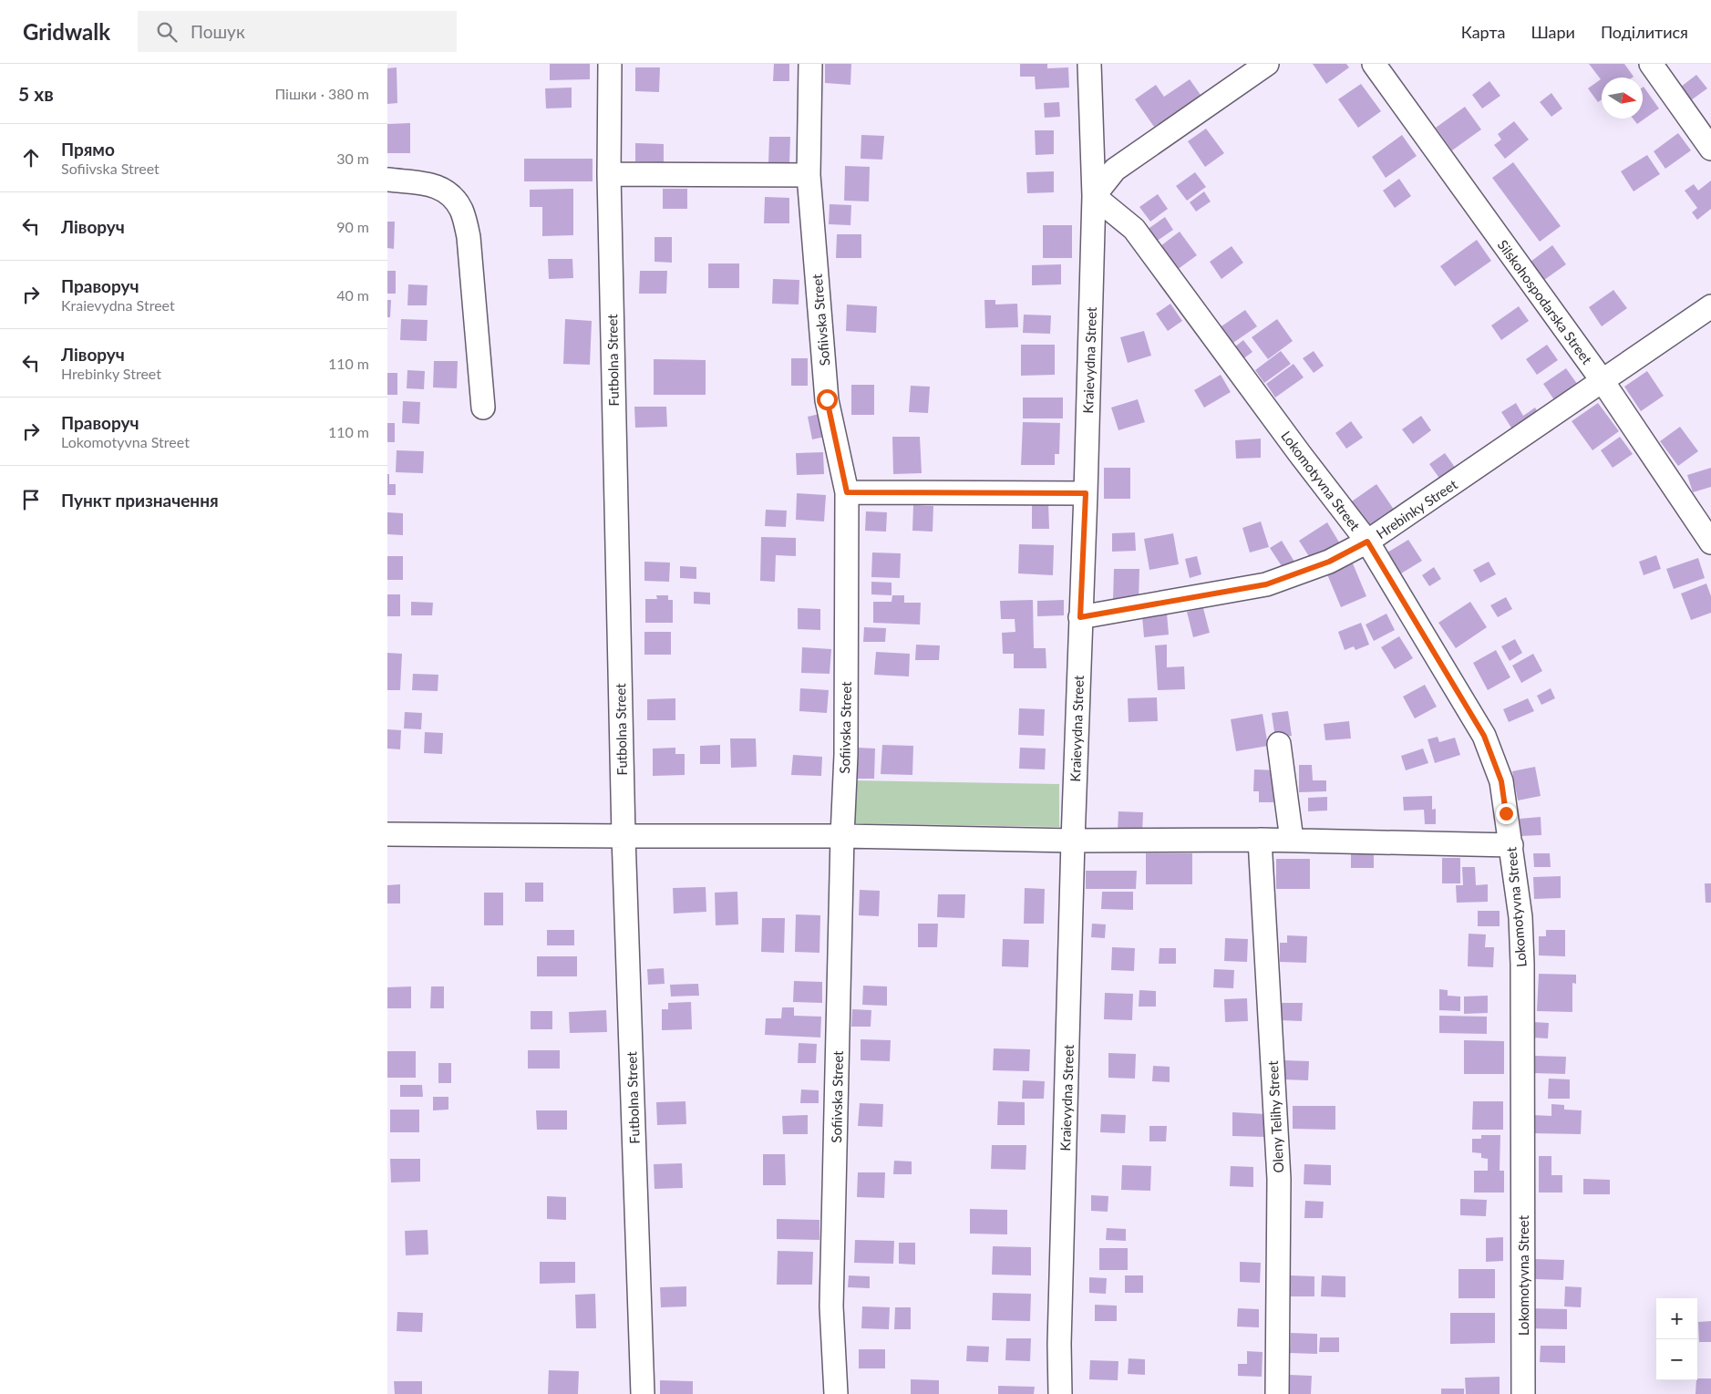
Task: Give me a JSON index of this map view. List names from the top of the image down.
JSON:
{
  "streets": {
    "street": [
      "Silskohospodarska Street",
      "Sofiivska Street",
      "Futbolna Street",
      "Kraievydna Street",
      "Lokomotyvna Street",
      "Hrebinky Street",
      "Oleny Telihy Street"
    ]
  },
  "crossings": [
    ["Silskohospodarska Street", "Hrebinky Street"],
    ["Kraievydna Street", "Lokomotyvna Street"],
    ["Kraievydna Street", "Hrebinky Street"],
    ["Lokomotyvna Street", "Hrebinky Street"]
  ],
  "north": "right",
  "page": {
    "header": "Gridwalk",
    "search": "Пошук",
    "nav": ["Карта", "Шари", "Поділитися"],
    "heading": ["5 хв", "Пішки · 380 m"],
    "list": [
      ["Прямо", "Sofiivska Street", "30 m"],
      ["Ліворуч", "90 m"],
      ["Праворуч", "Kraievydna Street", "40 m"],
      ["Ліворуч", "Hrebinky Street", "110 m"],
      ["Праворуч", "Lokomotyvna Street", "110 m"],
      "Пункт призначення"
    ],
    "map_buttons": ["+", "−"]
  }
}
